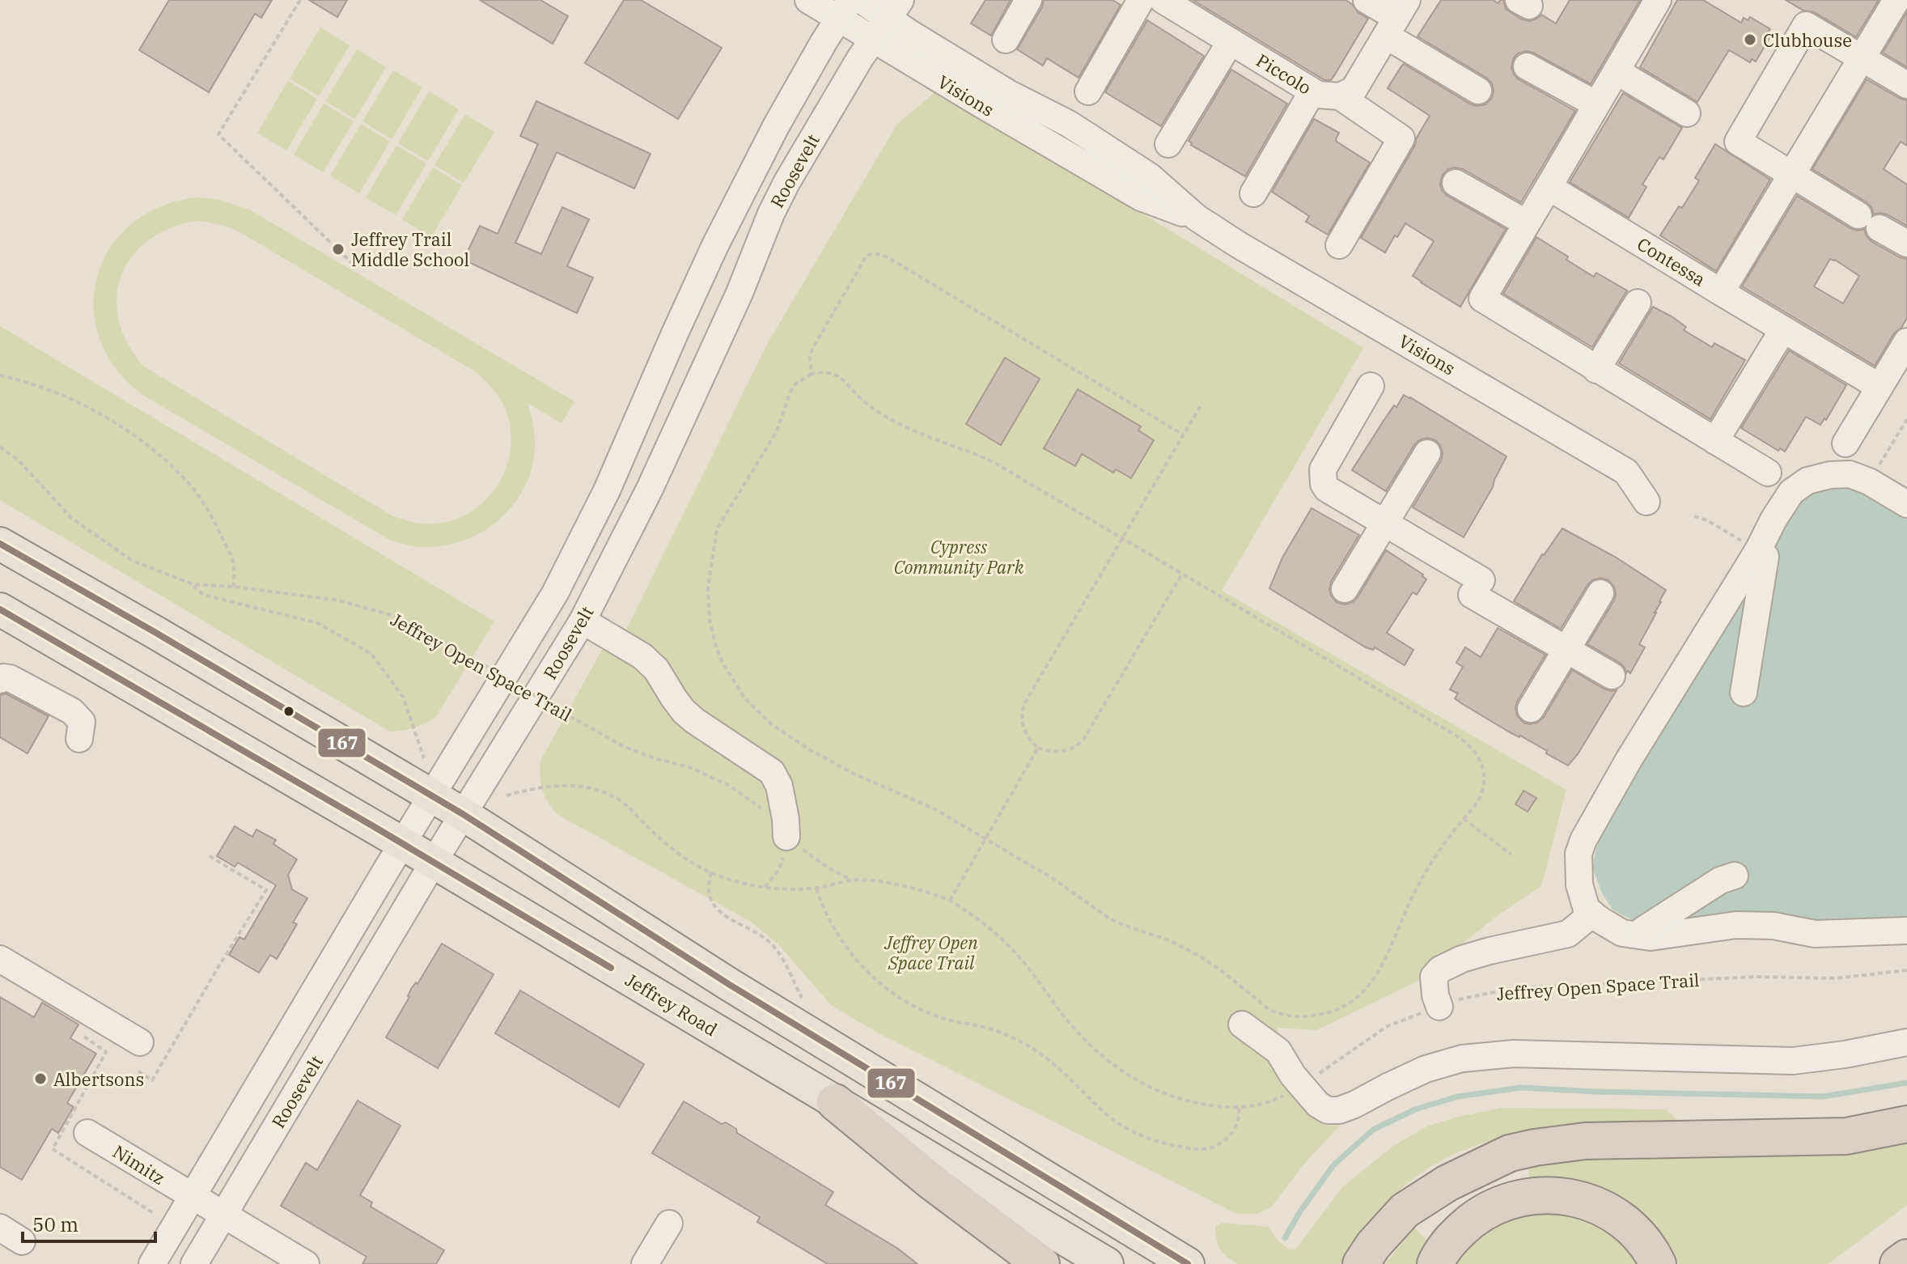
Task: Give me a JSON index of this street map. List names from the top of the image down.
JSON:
{
  "streets": {
    "main road": ["Jeffrey Road"],
    "street": [
      "Piccolo",
      "Visions",
      "Roosevelt",
      "Contessa",
      "Nimitz"
    ],
    "path": ["Jeffrey Open Space Trail"]
  },
  "crossings": [
    ["Visions", "Roosevelt"],
    ["Roosevelt", "Jeffrey Road"],
    ["Roosevelt", "Nimitz"]
  ],
  "parks": ["Cypress Community Park", "Jeffrey Open Space Trail"],
  "places": ["Clubhouse", "Jeffrey Trail Middle School", "Albertsons"],
  "lines": ["transit line 167"],
  "scale_bar": "50 m"
}
